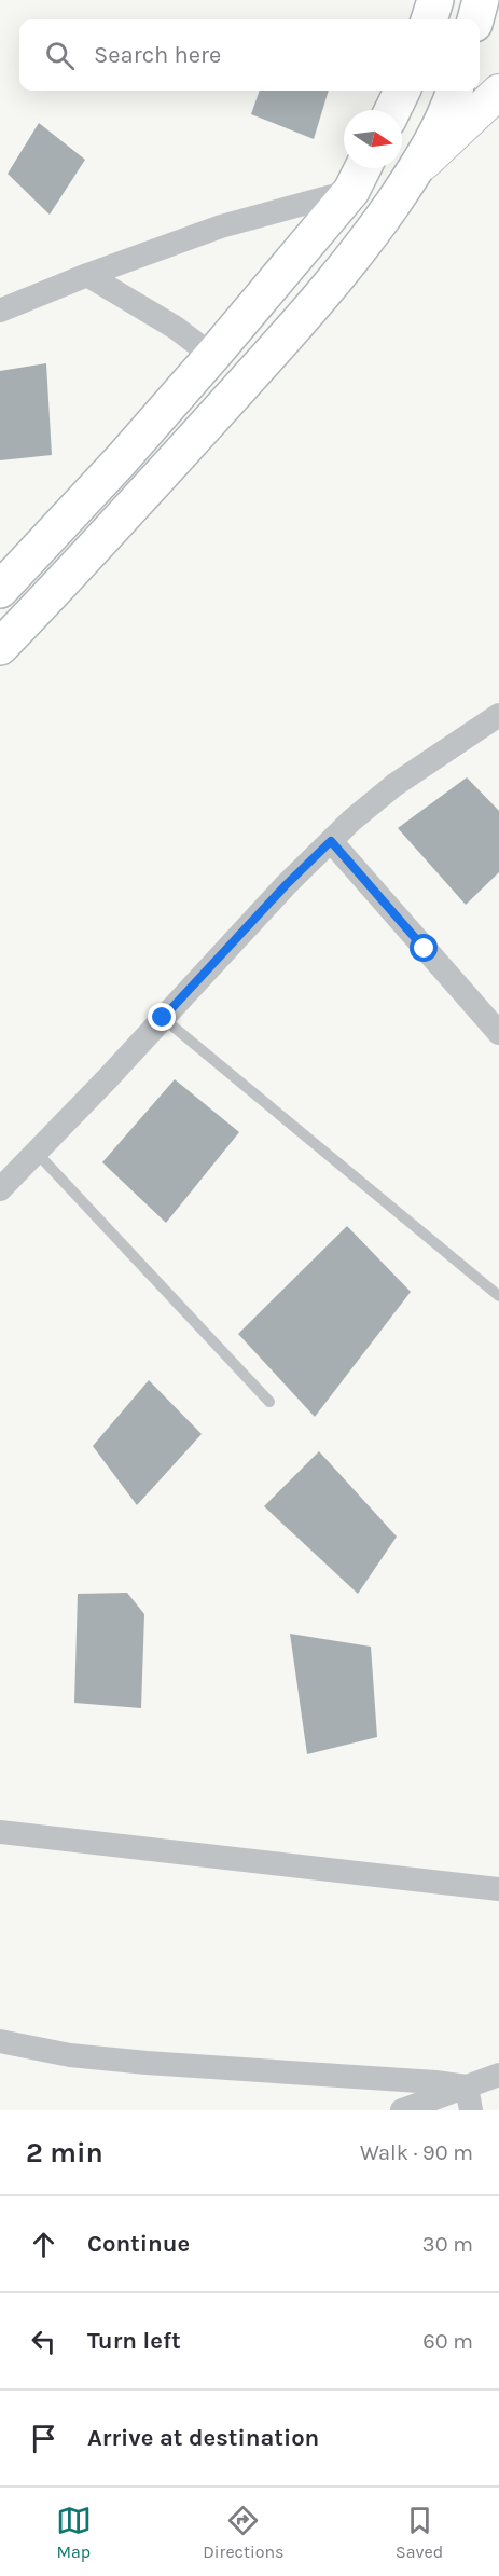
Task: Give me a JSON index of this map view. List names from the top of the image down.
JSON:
{
  "north": "right",
  "page": {
    "search": "Search here",
    "heading": ["2 min", "Walk · 90 m"],
    "list": [
      ["Continue", "30 m"],
      ["Turn left", "60 m"],
      "Arrive at destination"
    ],
    "nav": ["Map", "Directions", "Saved"]
  }
}
